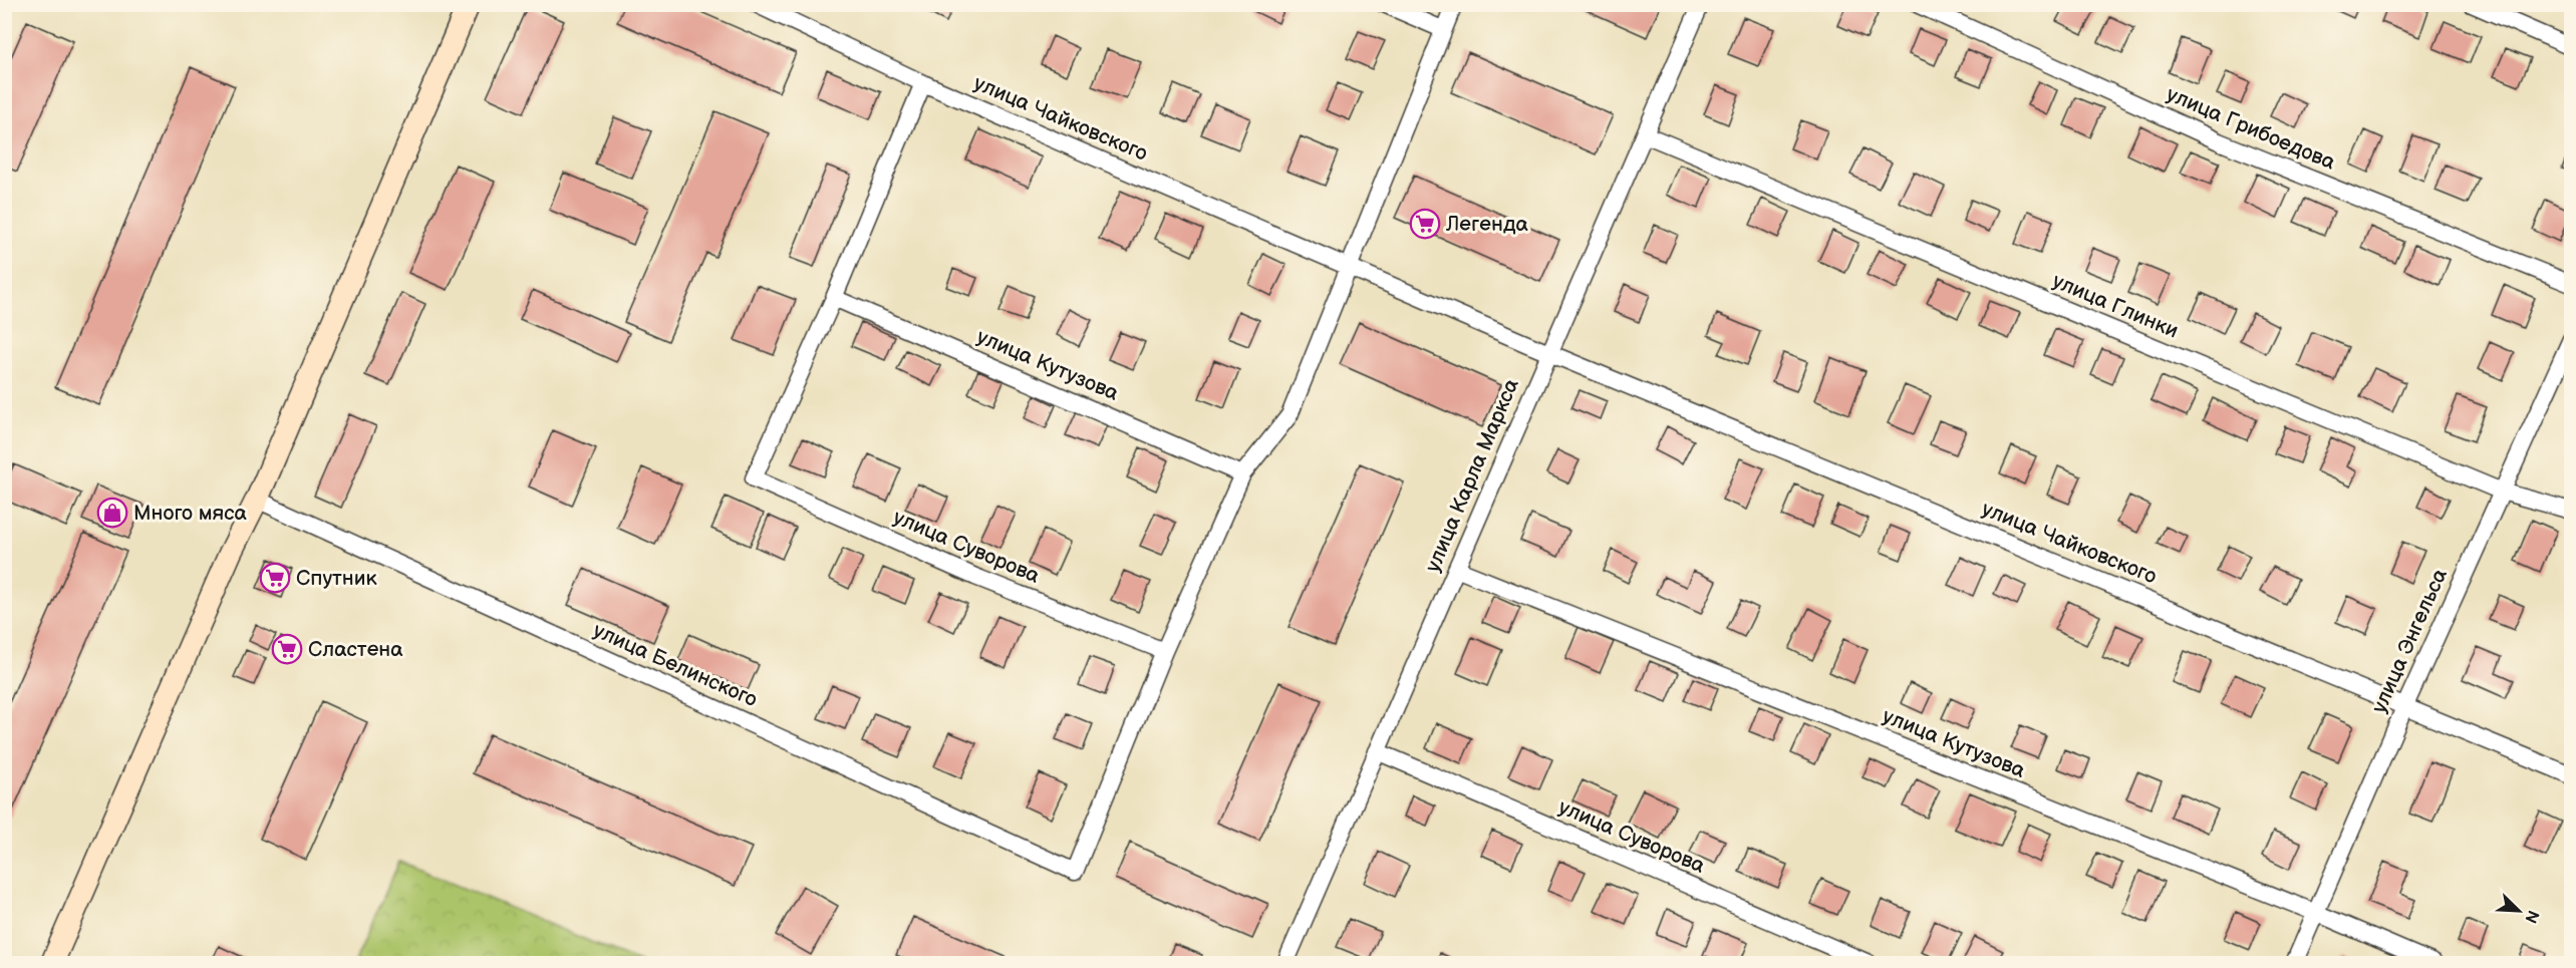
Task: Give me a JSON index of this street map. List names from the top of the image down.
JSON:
{
  "streets": {
    "street": [
      "улица Чайковского",
      "улица Грибоедова",
      "улица Глинки",
      "улица Кутузова",
      "улица Карла Маркса",
      "улица Суворова",
      "улица Энгельса",
      "улица Белинского"
    ]
  },
  "crossings": [
    ["улица Чайковского", "улица Карла Маркса"],
    ["улица Чайковского", "улица Энгельса"],
    ["улица Глинки", "улица Карла Маркса"],
    ["улица Глинки", "улица Энгельса"],
    ["улица Кутузова", "улица Карла Маркса"],
    ["улица Кутузова", "улица Суворова"],
    ["улица Кутузова", "улица Энгельса"],
    ["улица Карла Маркса", "улица Суворова"],
    ["улица Суворова", "улица Белинского"]
  ],
  "places": {
    "supermarket": ["Легенда", "Спутник", "Сластена"],
    "shop": ["Много мяса"]
  },
  "north": "bottom right"
}
